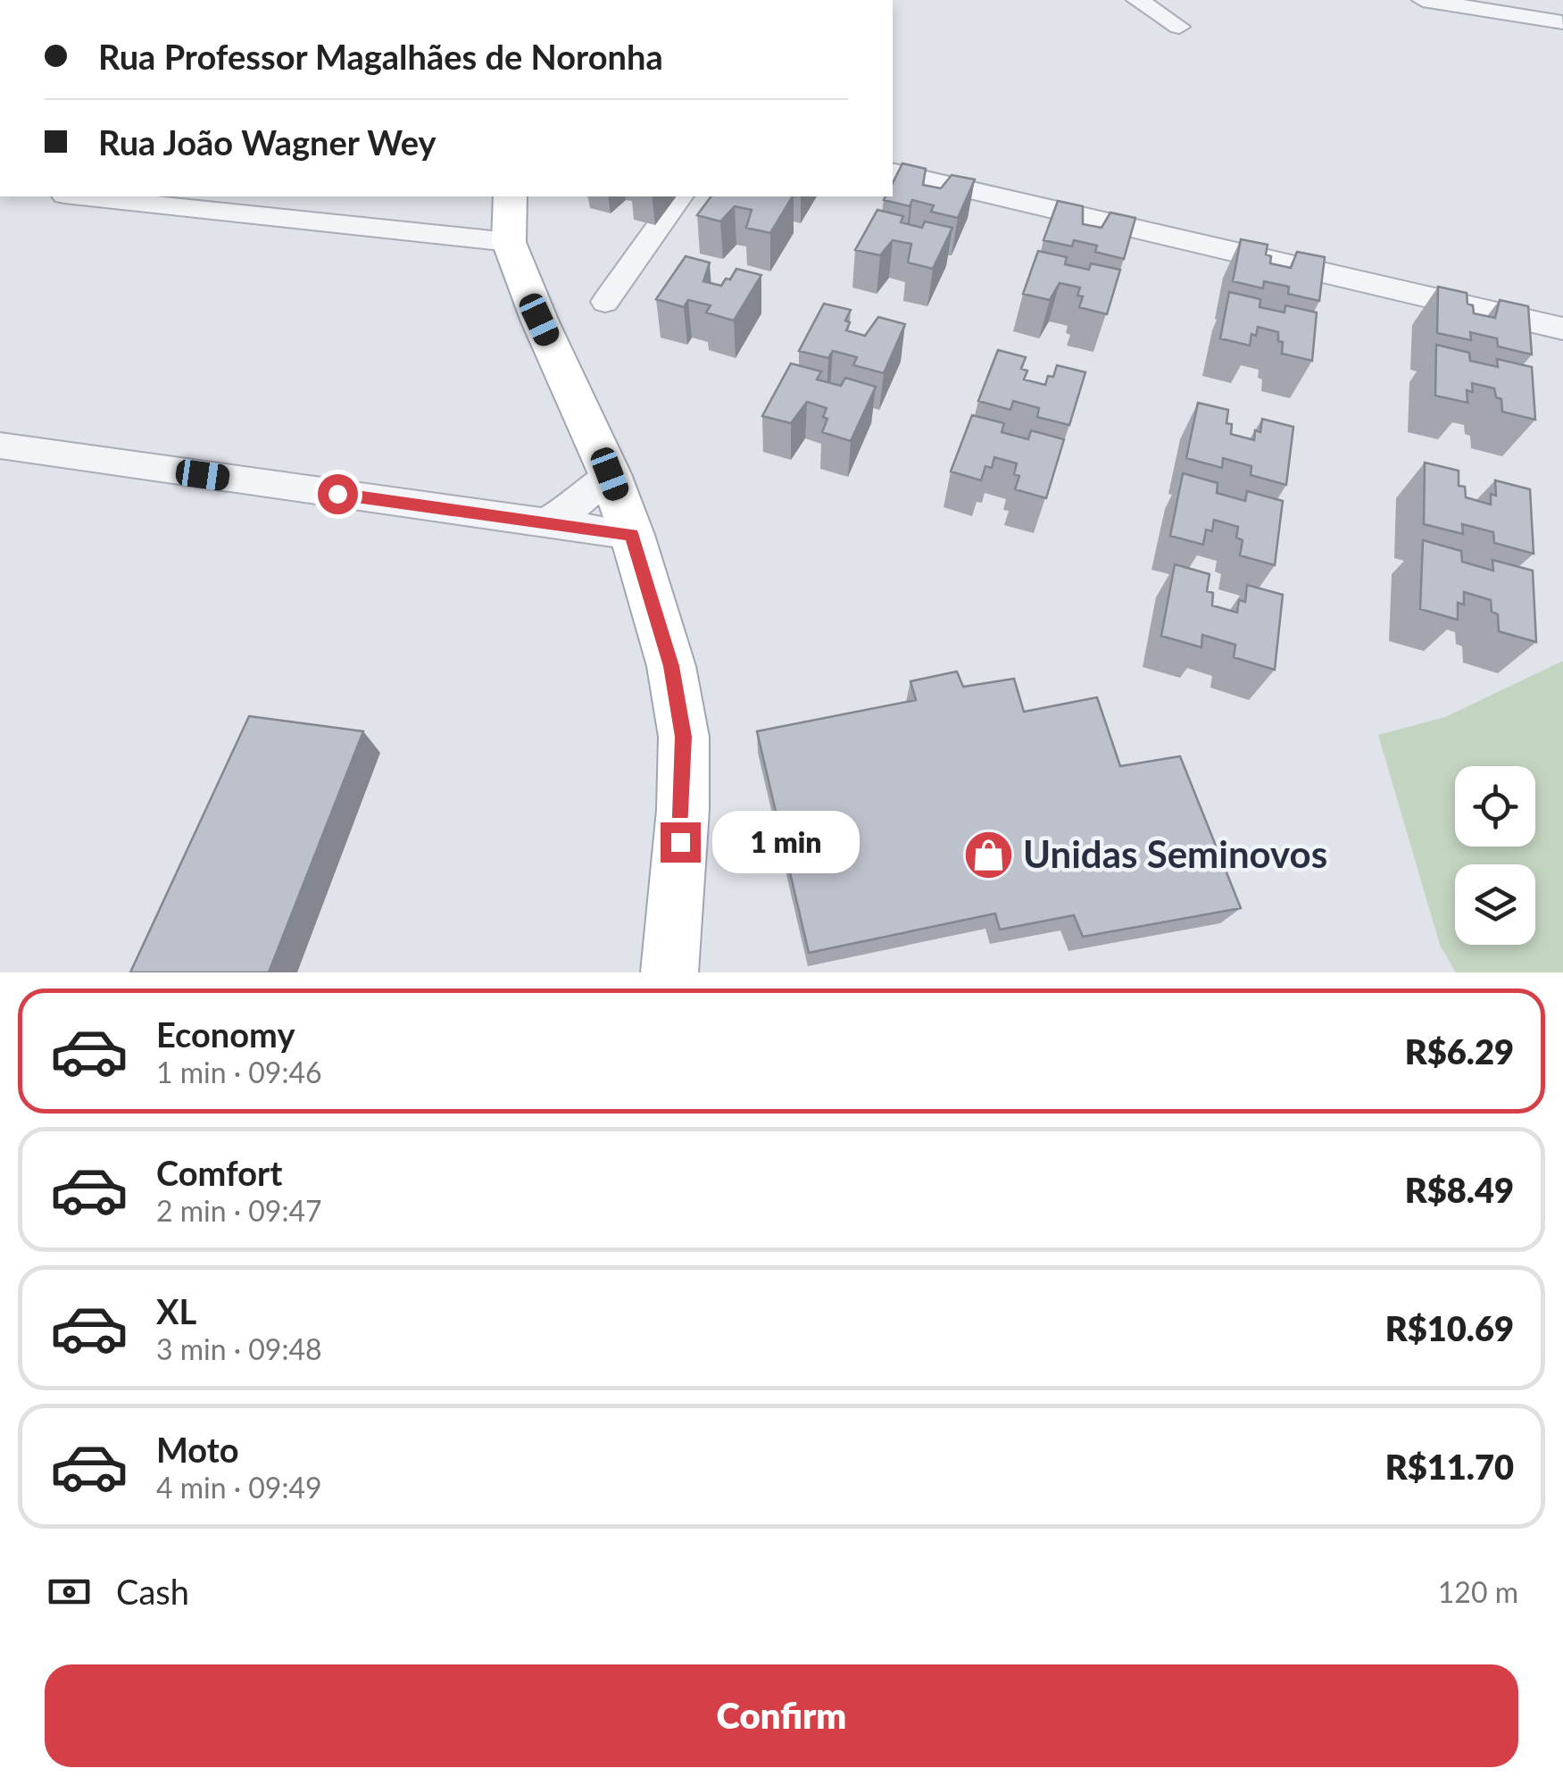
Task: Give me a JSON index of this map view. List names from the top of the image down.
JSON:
{
  "places": {
    "shop": ["Unidas Seminovos"]
  },
  "page": {
    "banner": ["Rua Professor Magalhães de Noronha", "Rua João Wagner Wey"],
    "bubble": "1 min",
    "list": [
      {
        "name": "Economy",
        "note": "1 min · 09:46",
        "value": "R$6.29"
      },
      {
        "name": "Comfort",
        "note": "2 min · 09:47",
        "value": "R$8.49"
      },
      {
        "name": "XL",
        "note": "3 min · 09:48",
        "value": "R$10.69"
      },
      {
        "name": "Moto",
        "note": "4 min · 09:49",
        "value": "R$11.70"
      }
    ],
    "pay": ["Cash", "120 m"],
    "buttons": "Confirm"
  }
}
